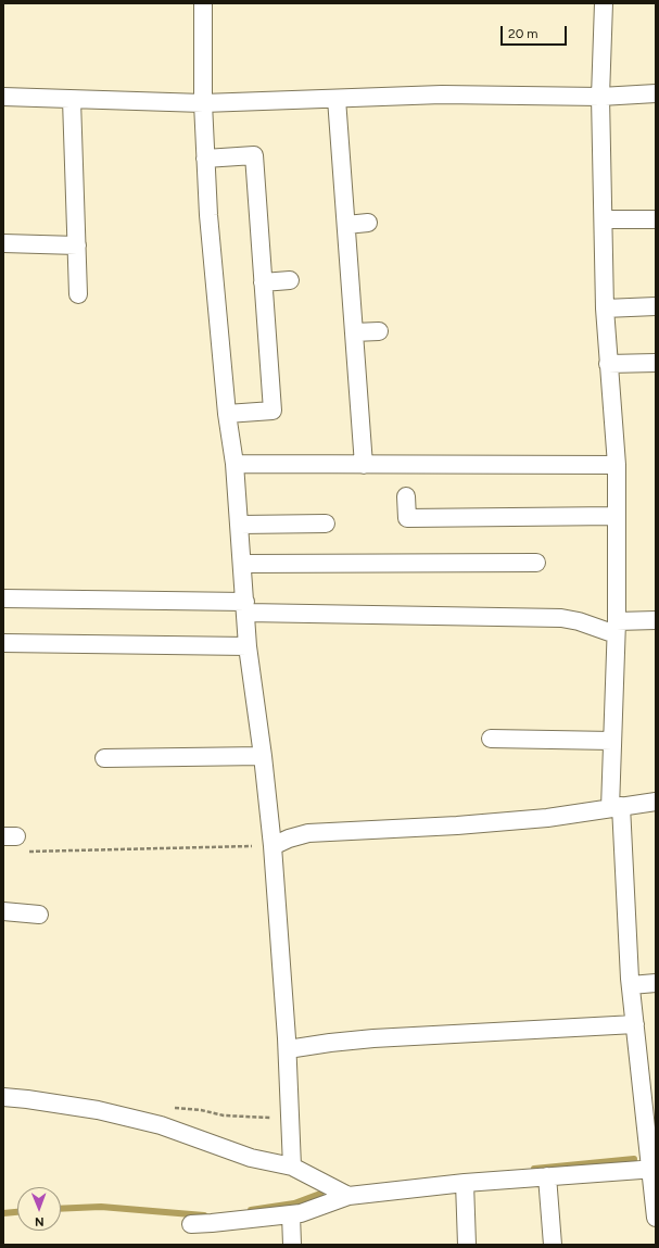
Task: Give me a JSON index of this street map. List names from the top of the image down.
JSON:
{
  "scale_bar": "20 m",
  "north": "bottom"
}
